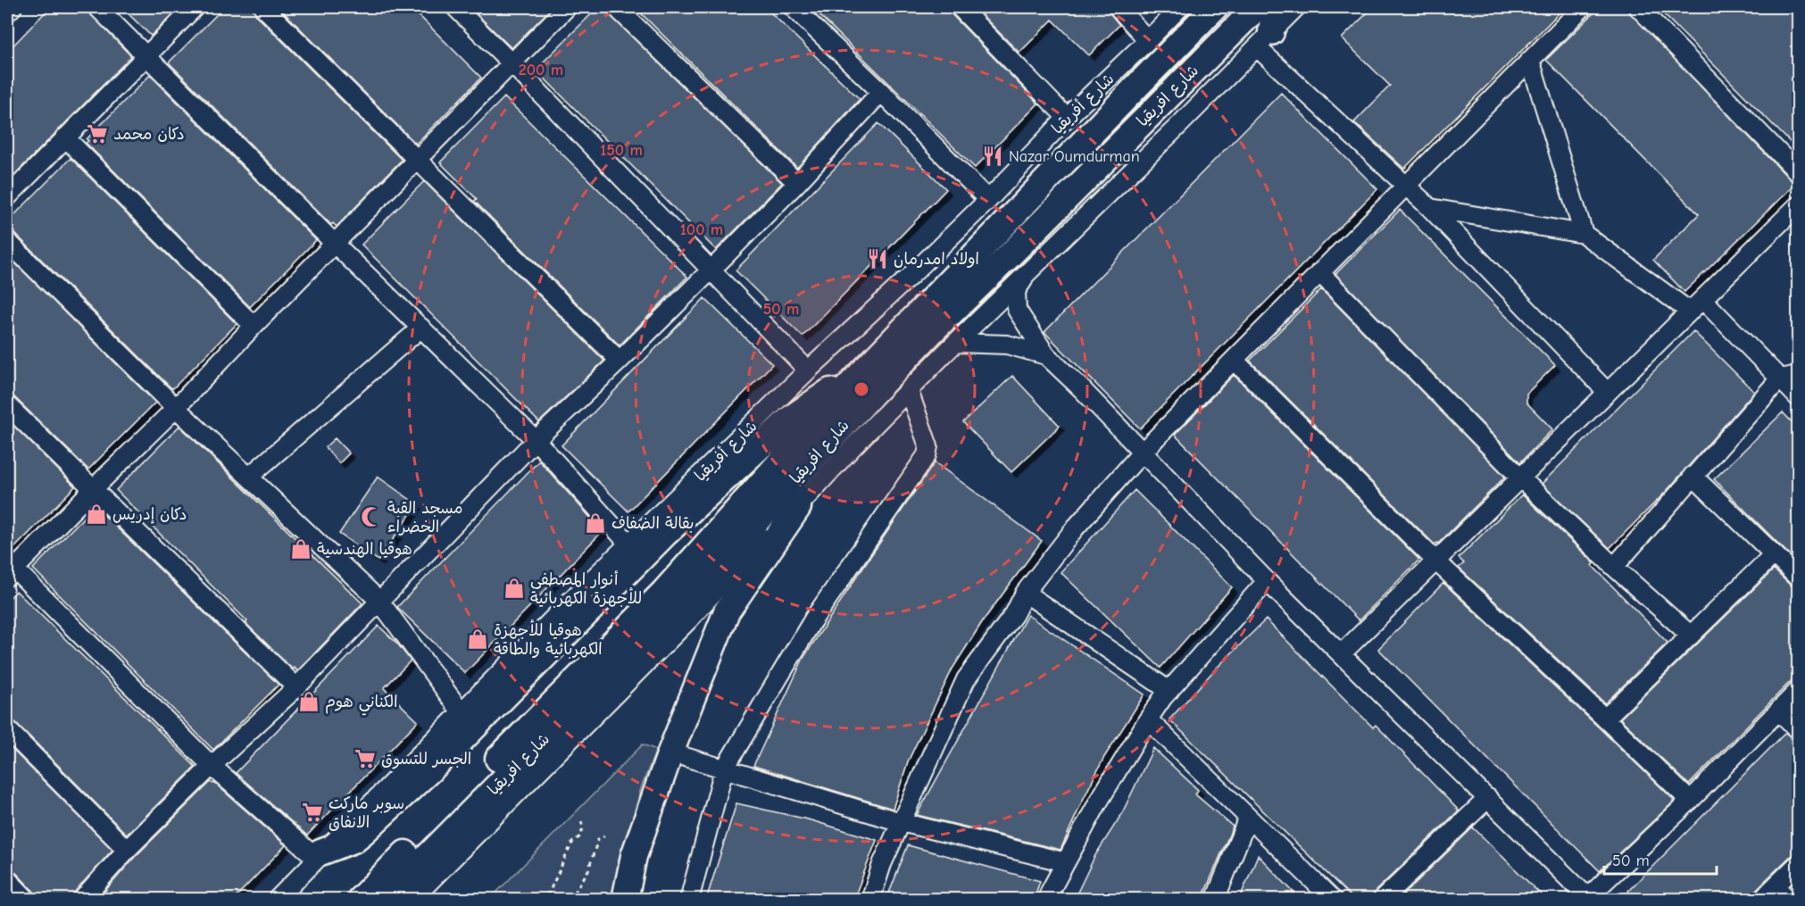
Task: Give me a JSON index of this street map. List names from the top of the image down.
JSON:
{
  "streets": {
    "highway": ["شارع افريقيا"],
    "street": ["شارع أفريقيا"]
  },
  "places": {
    "supermarket": ["دكان محمد", "الجسر للتسوق", "سوبر ماركت الانفاق"],
    "restaurant": ["Nazar Oumdurman", "اولاد امدرمان"],
    "shop": [
      "دكان إدريس",
      "بقالة الضفاف",
      "هوقيا الهندسية",
      "أنوار المصطفى للأجهزة الكهربائية",
      "هوقيا للأجهزة الكهربائية والطاقة",
      "الكناني هوم"
    ],
    "mosque": ["مسجد القبة الخضراء"]
  },
  "scale_bar": "50 m",
  "rings": [
    "200 m",
    "150 m",
    "100 m",
    "50 m"
  ]
}
